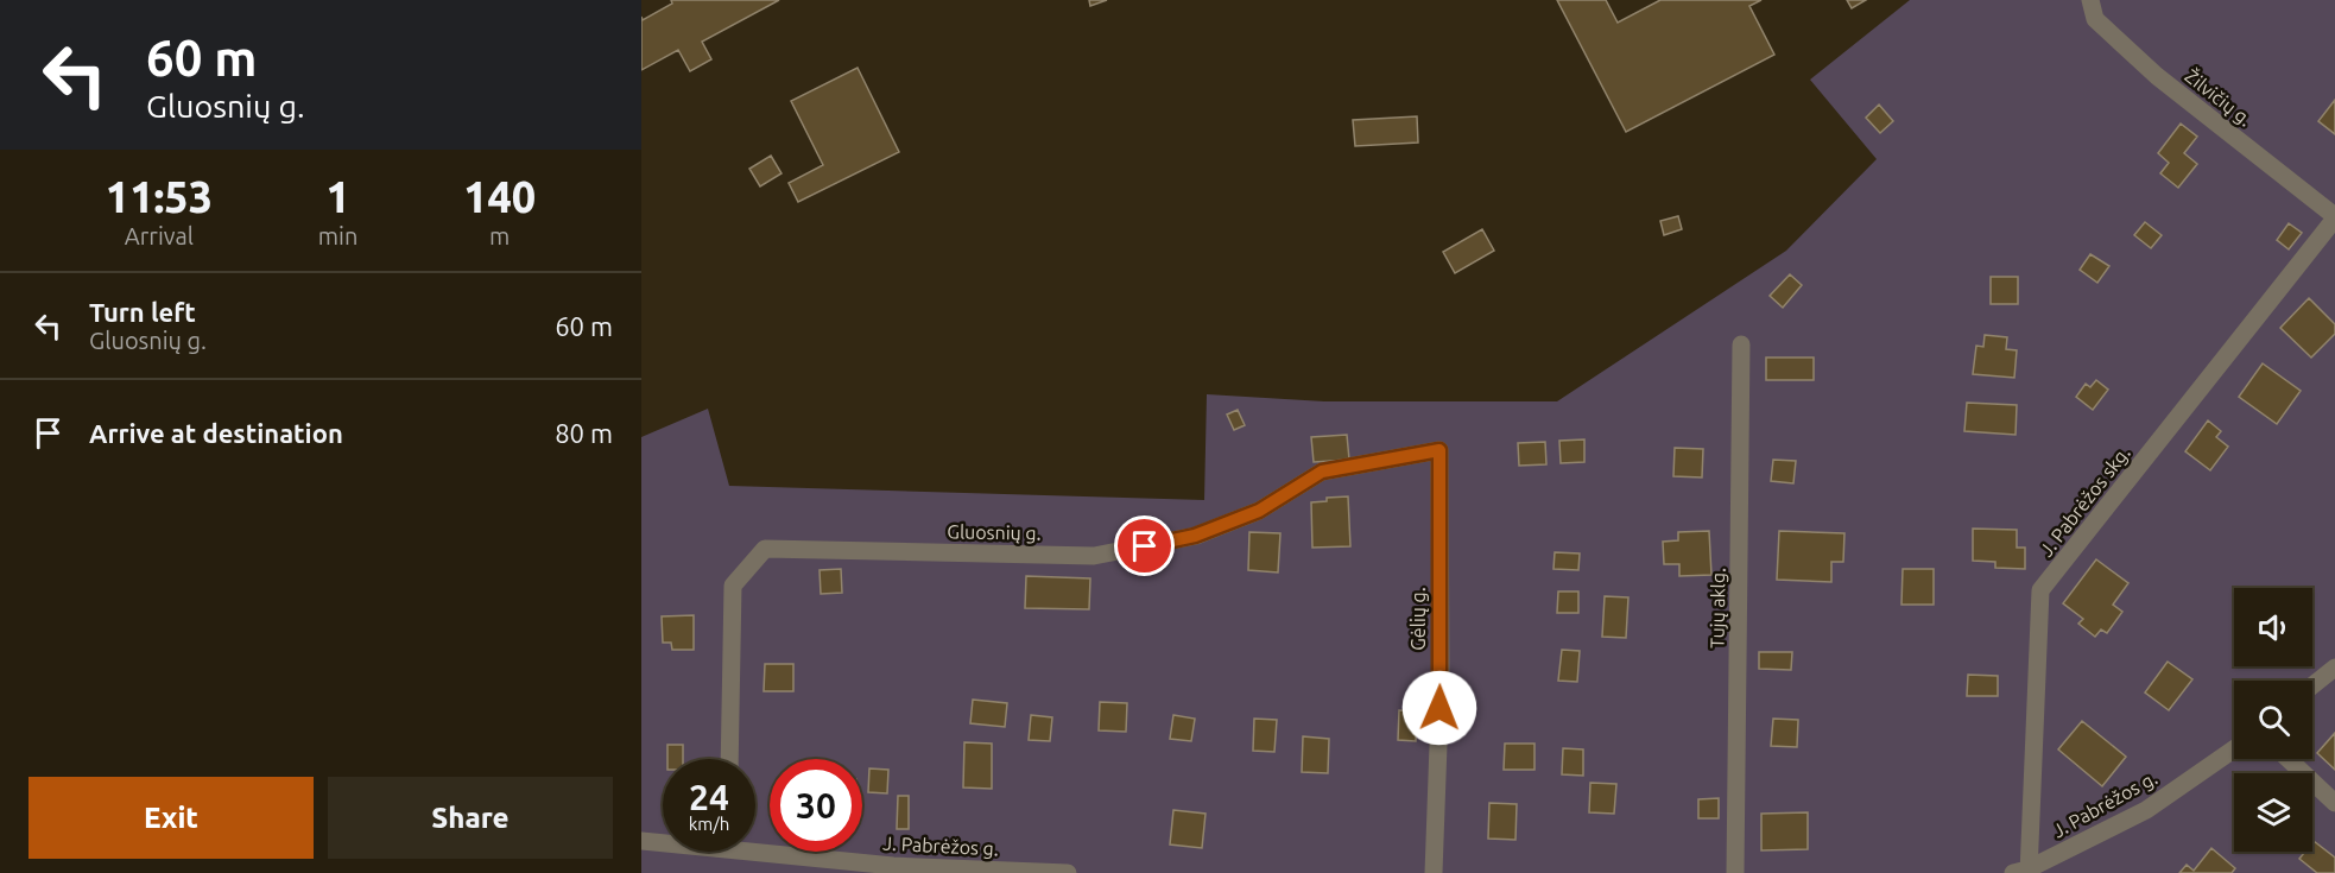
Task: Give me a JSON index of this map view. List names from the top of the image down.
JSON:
{
  "streets": {
    "street": [
      "Žilvičių g.",
      "J. Pabrėžos skg.",
      "Gluosnių g.",
      "Tujų aklg.",
      "Gėlių g.",
      "J. Pabrėžos g."
    ]
  },
  "crossings": [
    ["Žilvičių g.", "J. Pabrėžos skg."],
    ["J. Pabrėžos skg.", "J. Pabrėžos g."],
    ["Gluosnių g.", "Gėlių g."]
  ],
  "page": {
    "turn": ["60 m", "Gluosnių g."],
    "eta": [
      "11:53",
      "Arrival",
      "1",
      "min",
      "140",
      "m"
    ],
    "list": [
      {
        "name": "Turn left",
        "note": "Gluosnių g.",
        "value": "60 m"
      },
      {
        "name": "Arrive at destination",
        "value": "80 m"
      }
    ],
    "speed": "24 km/h",
    "limit": "30",
    "buttons": ["Exit", "Share"]
  }
}
